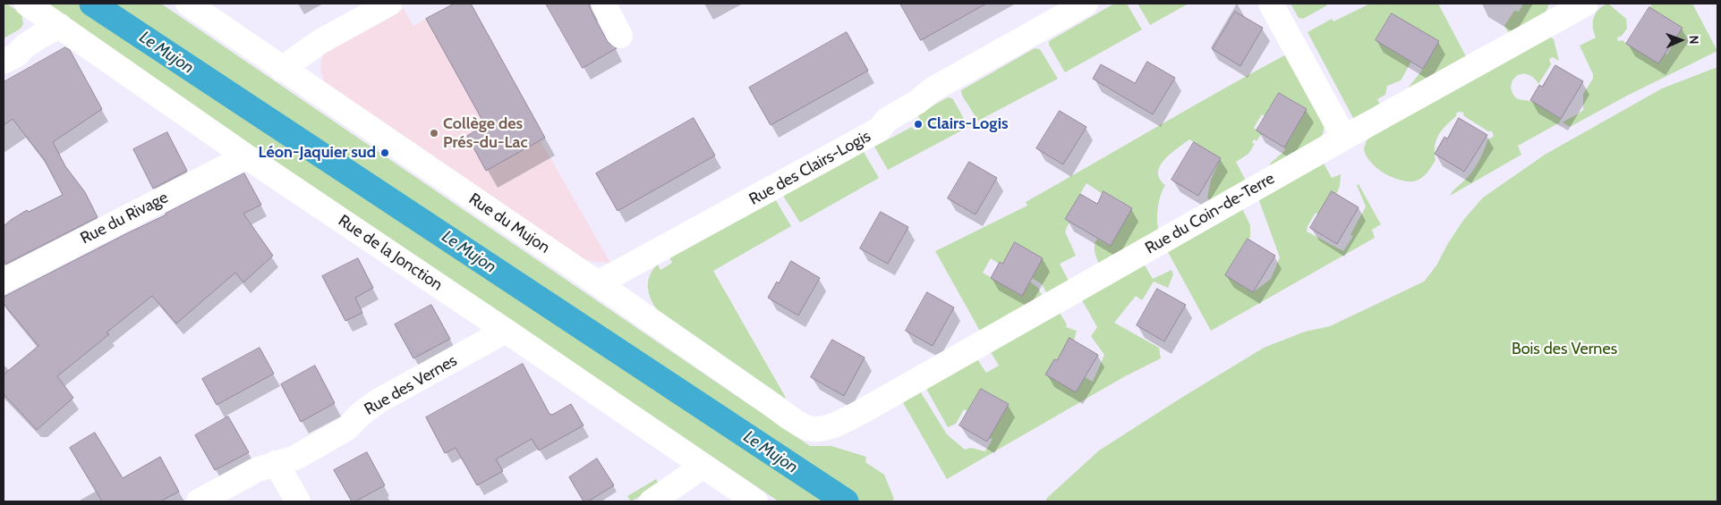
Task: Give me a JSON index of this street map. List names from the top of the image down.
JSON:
{
  "streets": {
    "street": [
      "Rue des Clairs-Logis",
      "Rue du Coin-de-Terre",
      "Rue du Rivage",
      "Rue du Mujon",
      "Rue de la Jonction",
      "Rue des Vernes"
    ]
  },
  "crossings": [
    ["Rue des Clairs-Logis", "Rue du Mujon"],
    ["Rue du Coin-de-Terre", "Rue du Mujon"],
    ["Rue du Rivage", "Rue de la Jonction"],
    ["Rue de la Jonction", "Rue des Vernes"]
  ],
  "water": ["Le Mujon"],
  "parks": ["Bois des Vernes"],
  "places": ["Clairs-Logis", "Collège des Prés-du-Lac", "Léon-Jaquier sud"],
  "north": "right"
}
